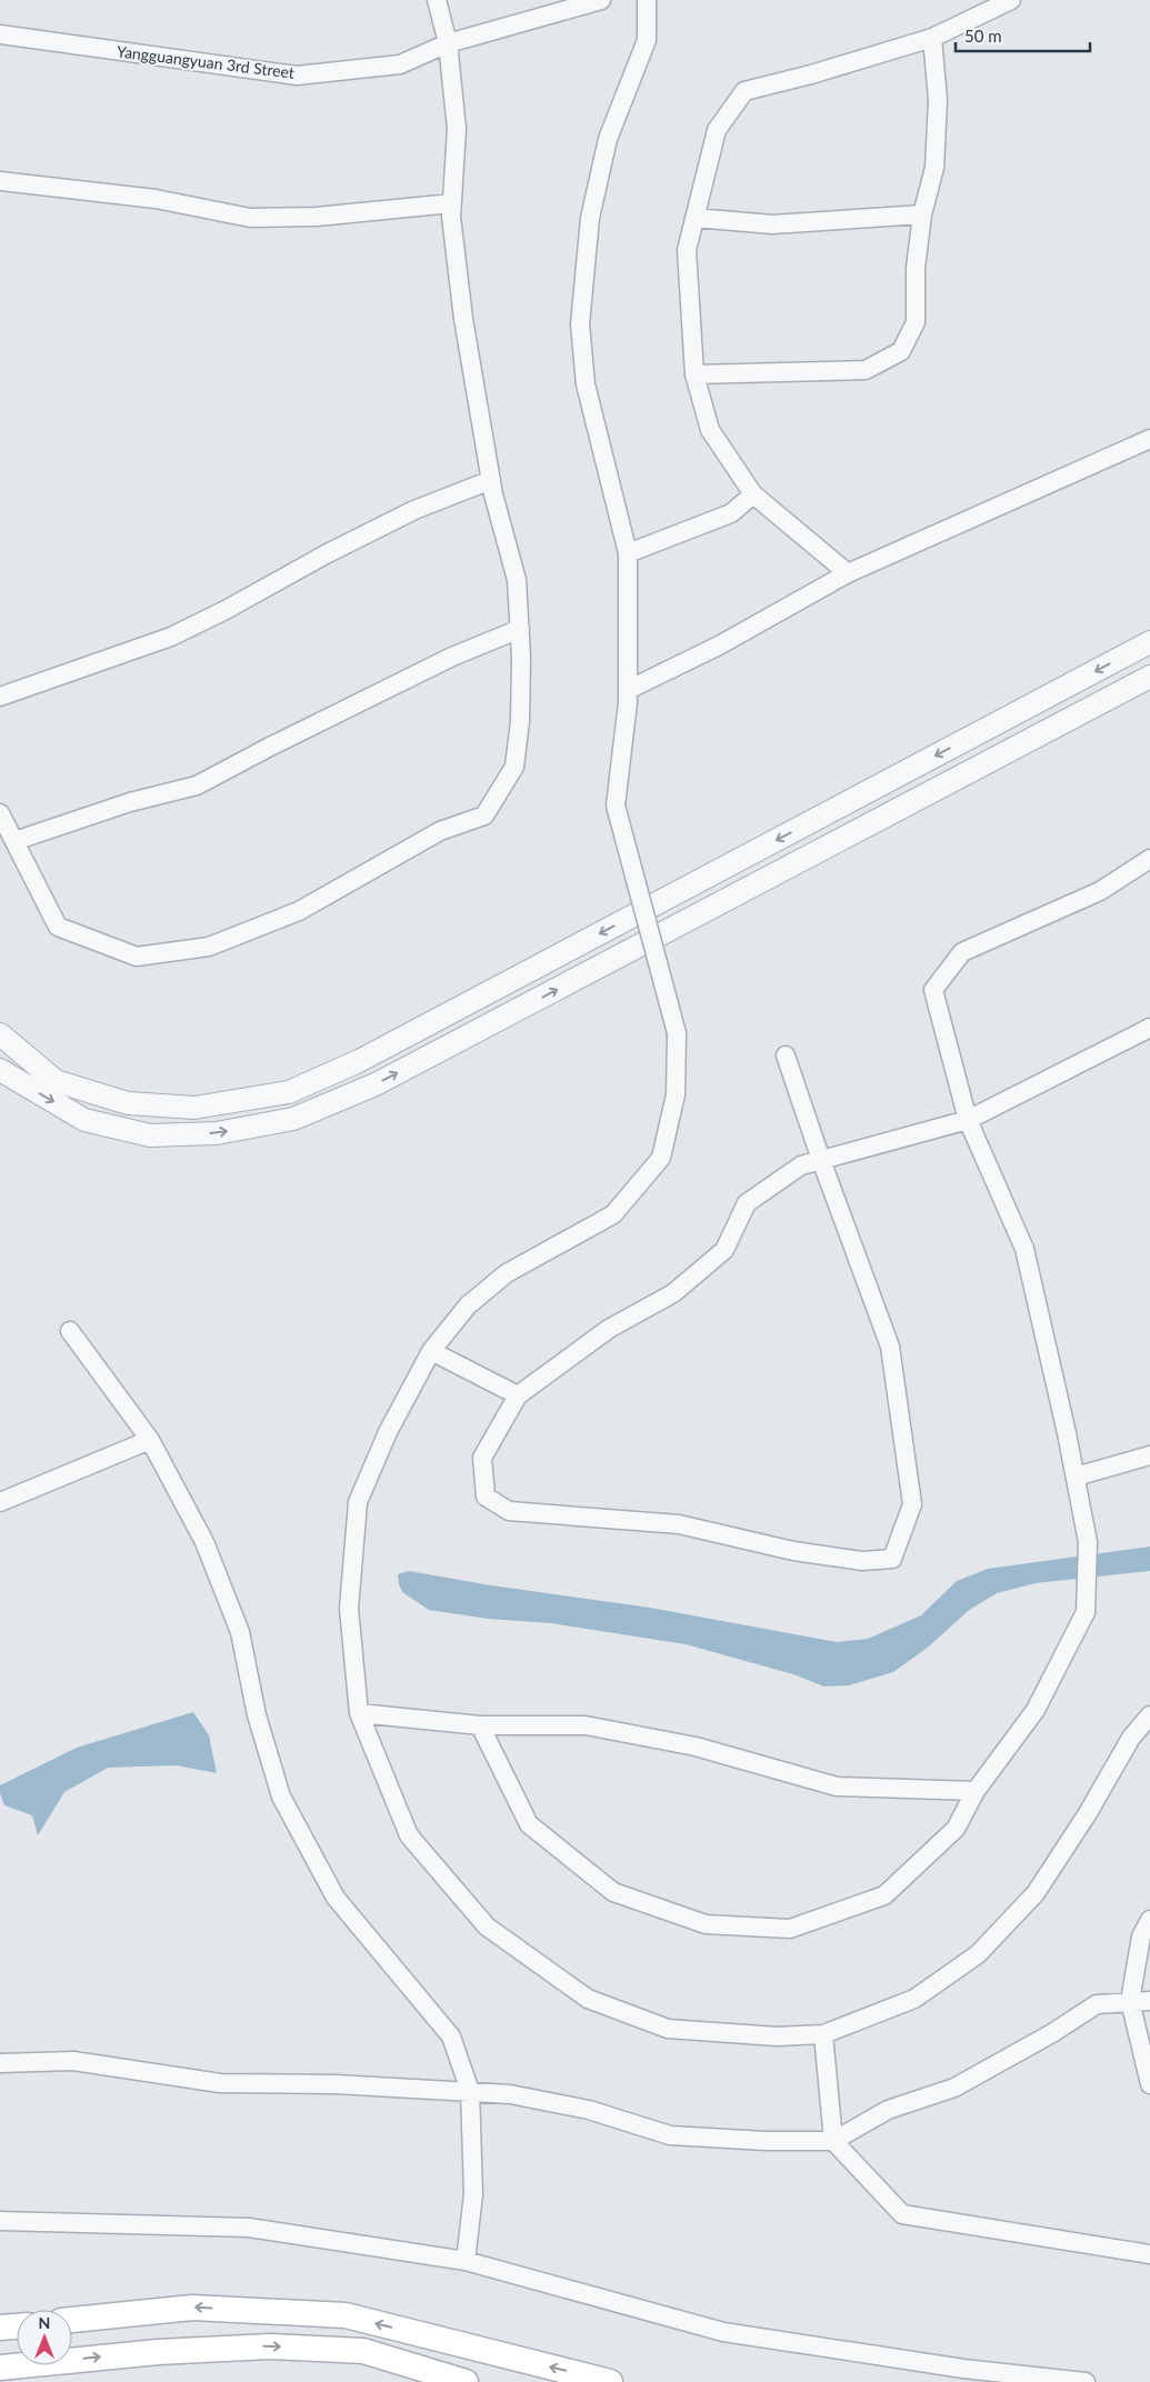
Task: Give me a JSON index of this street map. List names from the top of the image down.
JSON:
{
  "streets": {
    "street": ["Yangguangyuan 3rd Street"]
  },
  "scale_bar": "50 m",
  "north": "top"
}
